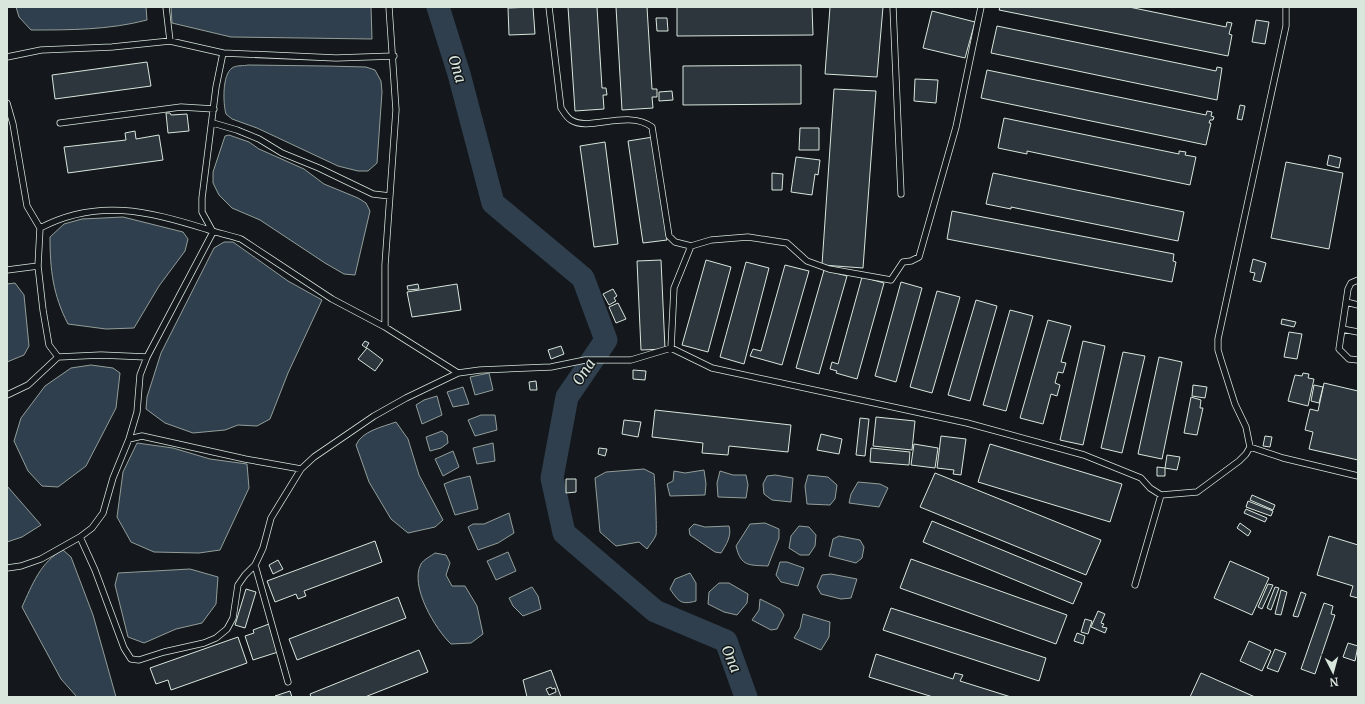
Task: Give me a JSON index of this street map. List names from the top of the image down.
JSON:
{
  "water": ["Ona"],
  "north": "bottom"
}
